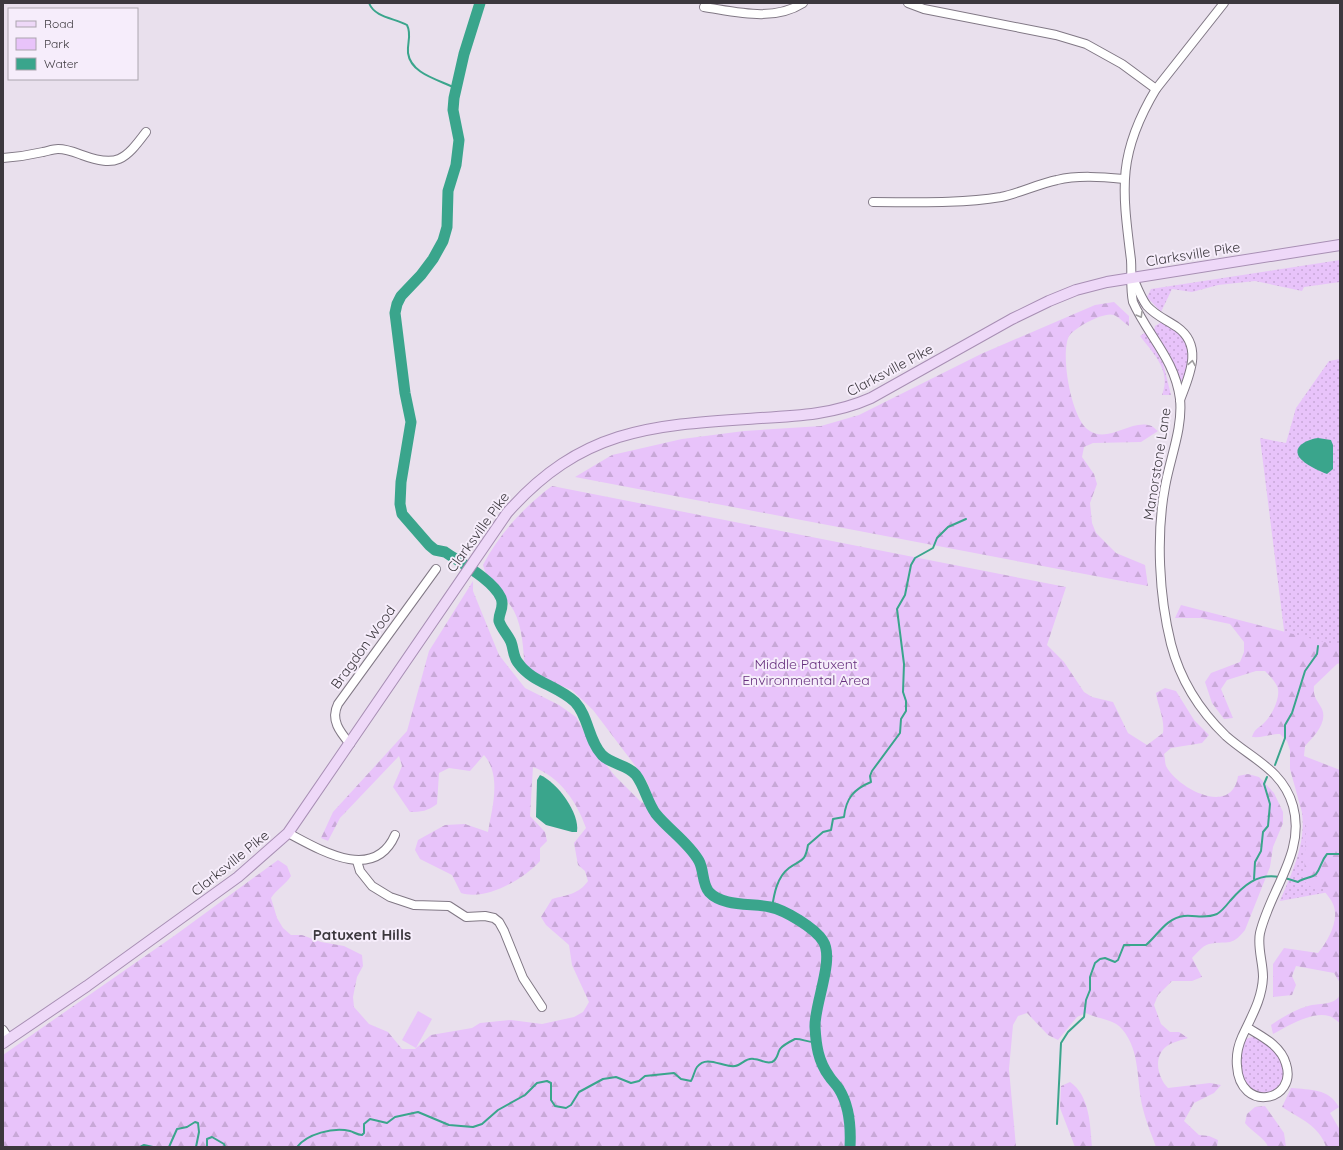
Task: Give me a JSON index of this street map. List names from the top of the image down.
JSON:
{
  "streets": {
    "main road": ["Clarksville Pike"],
    "street": ["Manorstone Lane", "Bragdon Wood"]
  },
  "crossings": [
    ["Clarksville Pike", "Manorstone Lane"],
    ["Clarksville Pike", "Bragdon Wood"]
  ],
  "districts": ["Patuxent Hills"],
  "parks": ["Middle Patuxent Environmental Area"],
  "legend": ["Road", "Park", "Water"]
}
